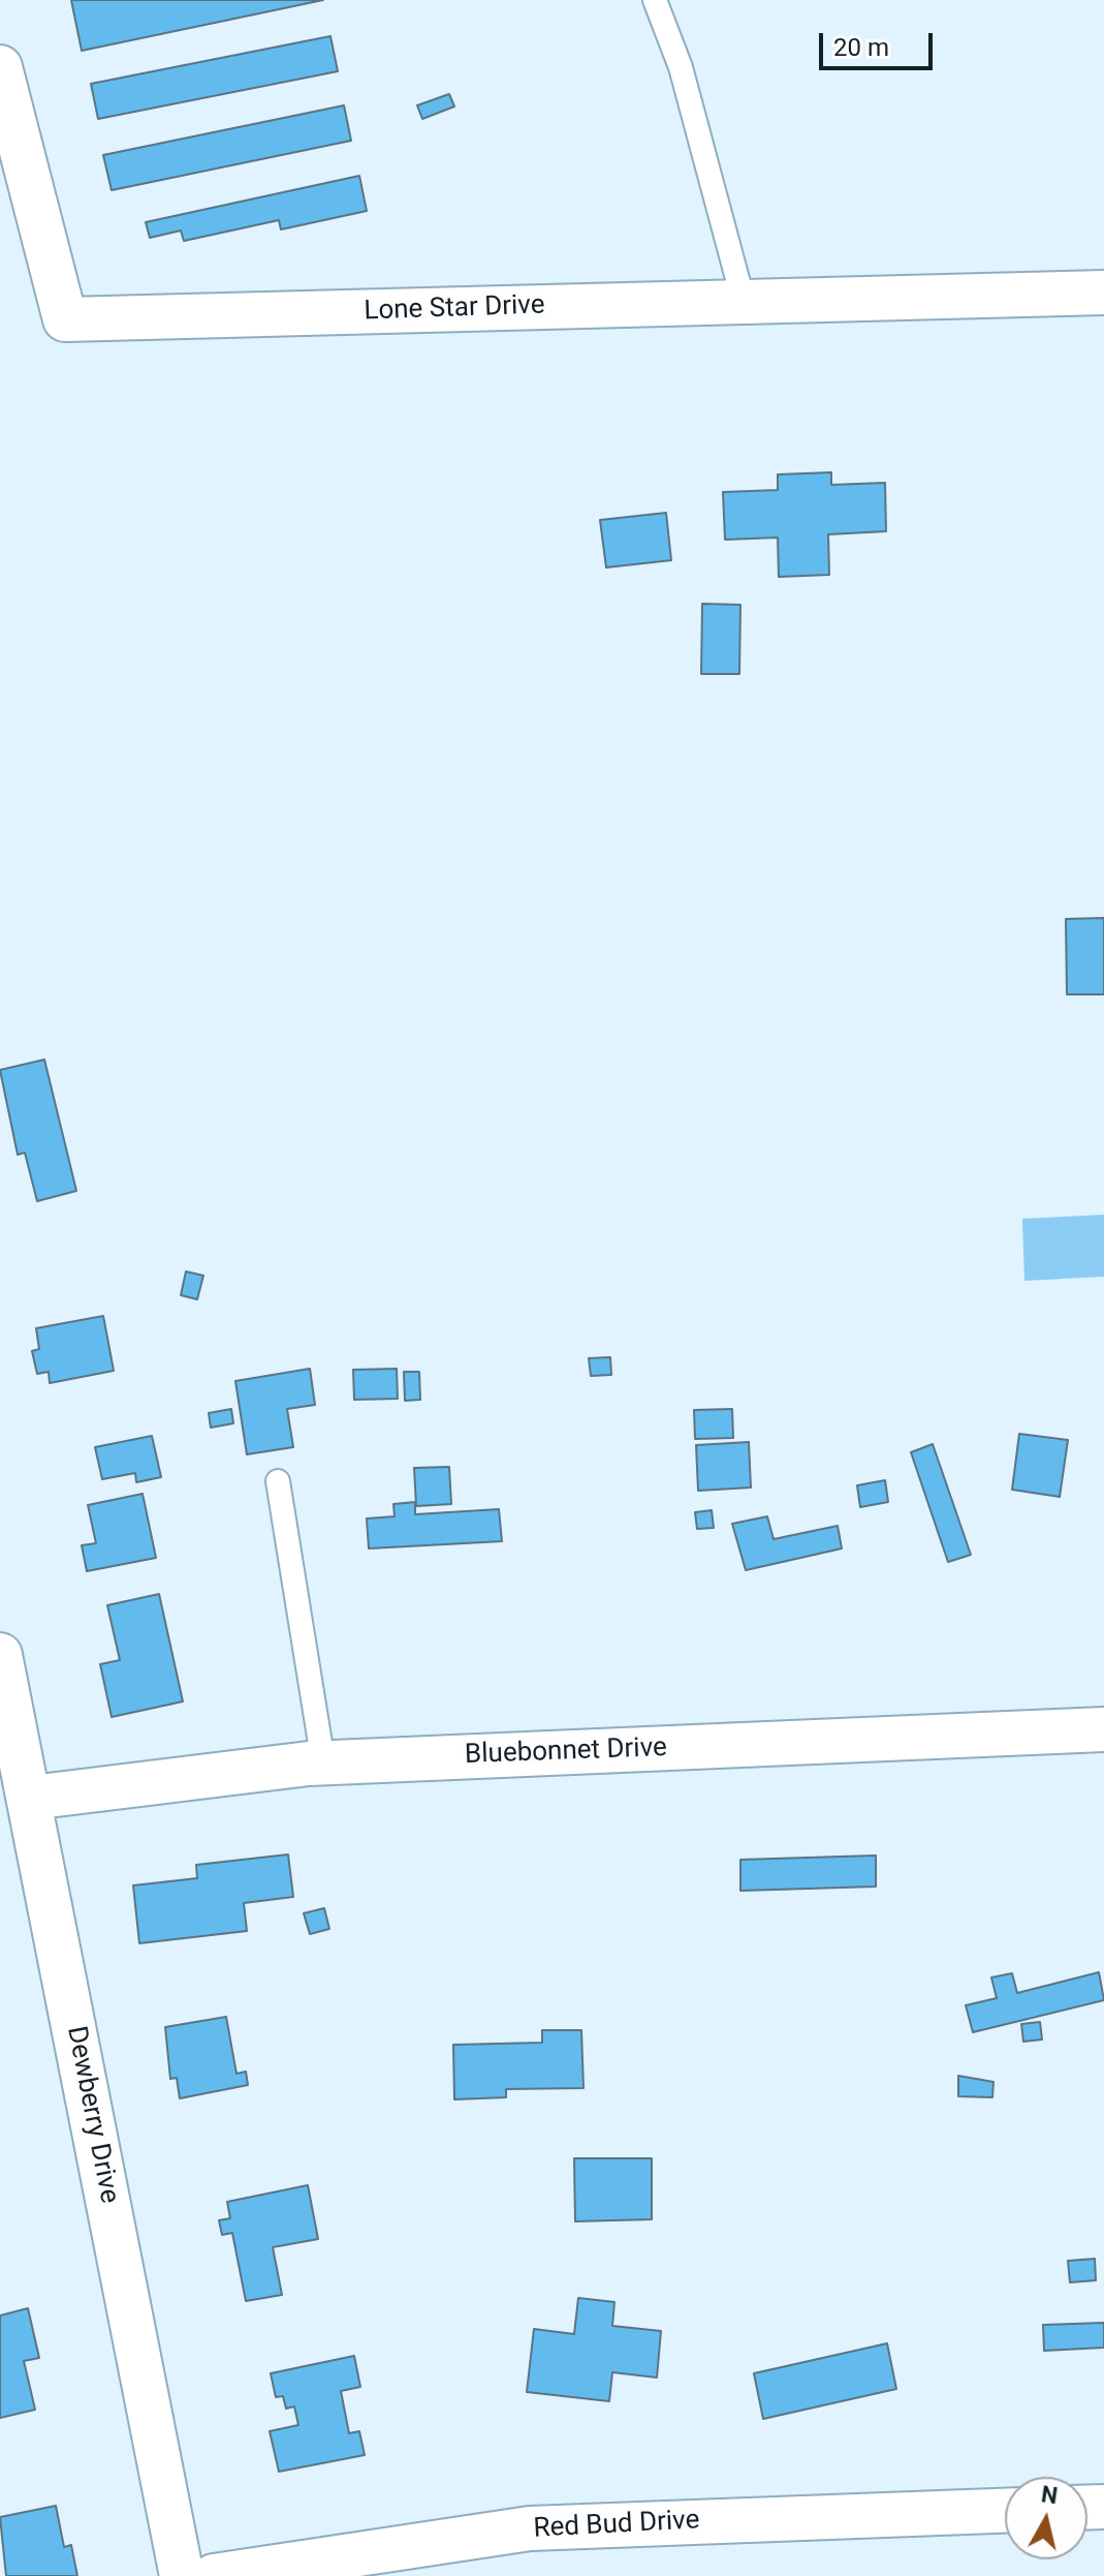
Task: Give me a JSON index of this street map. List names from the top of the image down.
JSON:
{
  "streets": {
    "street": [
      "Lone Star Drive",
      "Bluebonnet Drive",
      "Dewberry Drive",
      "Red Bud Drive"
    ]
  },
  "crossings": [
    ["Bluebonnet Drive", "Dewberry Drive"]
  ],
  "scale_bar": "20 m",
  "north": "top"
}
